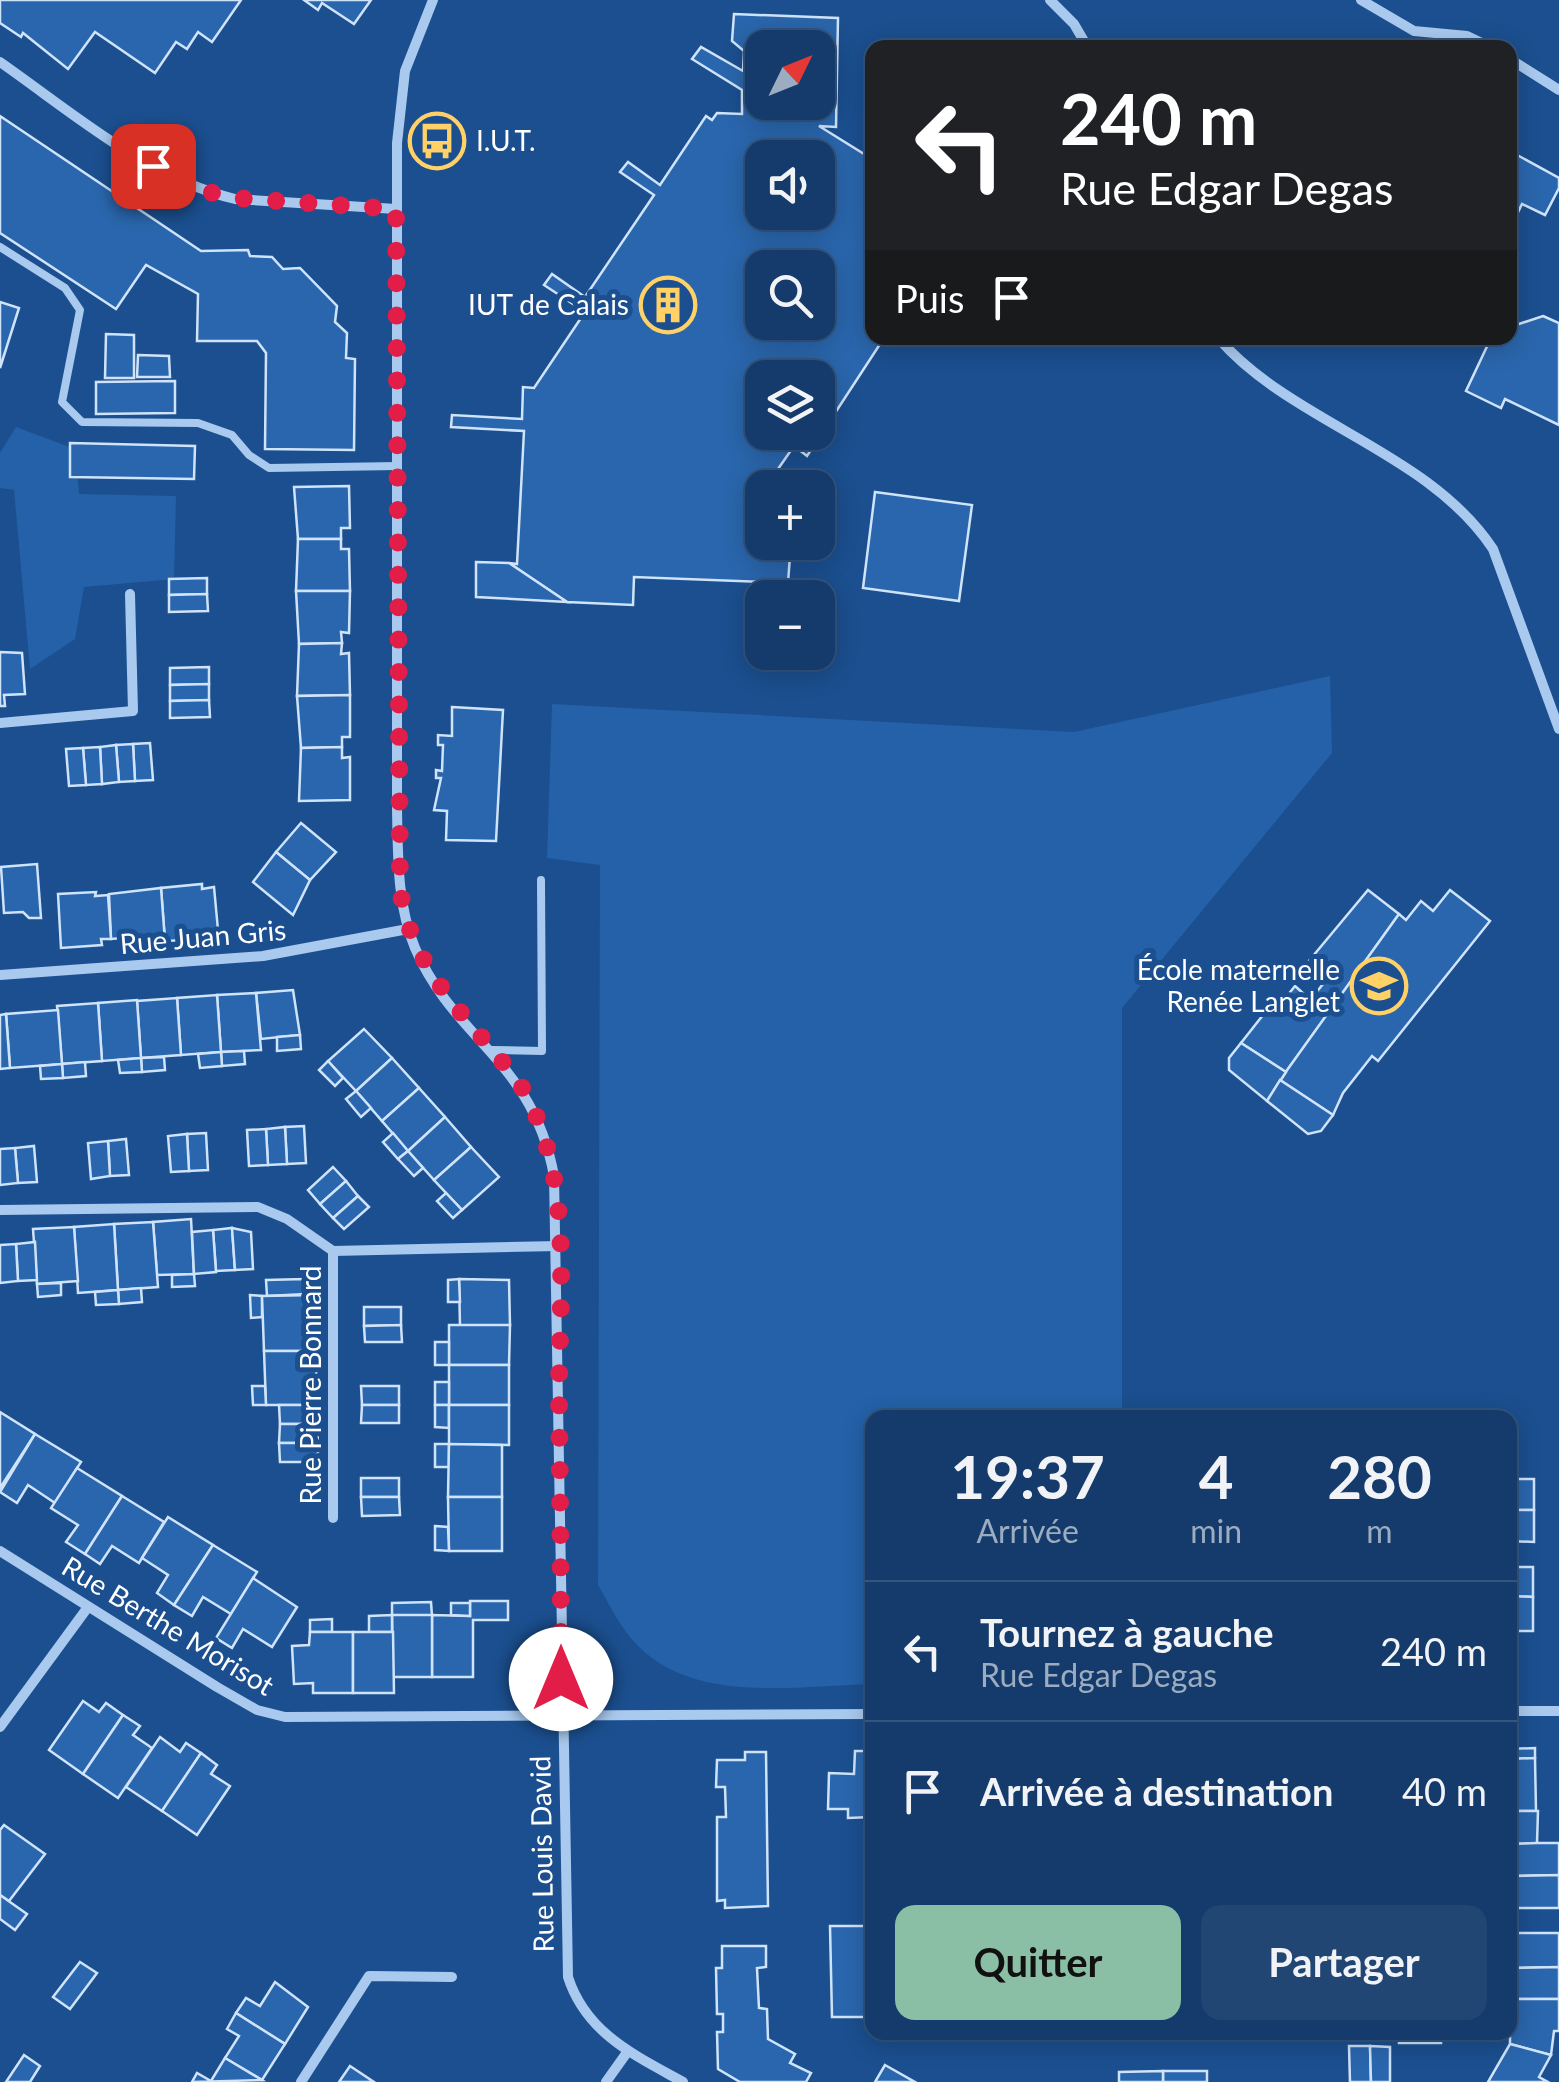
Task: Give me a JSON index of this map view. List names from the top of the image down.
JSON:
{
  "streets": {
    "street": [
      "Rue Juan Gris",
      "Rue Pierre Bonnard",
      "Rue Berthe Morisot",
      "Rue Louis David"
    ]
  },
  "crossings": [
    ["Rue Juan Gris", "Rue Louis David"],
    ["Rue Pierre Bonnard", "Rue Louis David"],
    ["Rue Berthe Morisot", "Rue Louis David"]
  ],
  "places": {
    "bus stop": ["I.U.T."],
    "building": ["IUT de Calais"],
    "school or university": ["École maternelle Renée Langlet"]
  },
  "north": "top right",
  "page": {
    "map_buttons": ["+", "−"],
    "turn": ["240 m", "Rue Edgar Degas"],
    "then": "Puis",
    "eta": [
      "19:37",
      "Arrivée",
      "4",
      "min",
      "280",
      "m"
    ],
    "list": [
      {
        "name": "Tournez à gauche",
        "note": "Rue Edgar Degas",
        "value": "240 m"
      },
      {
        "name": "Arrivée à destination",
        "value": "40 m"
      }
    ],
    "buttons": ["Quitter", "Partager"]
  }
}
